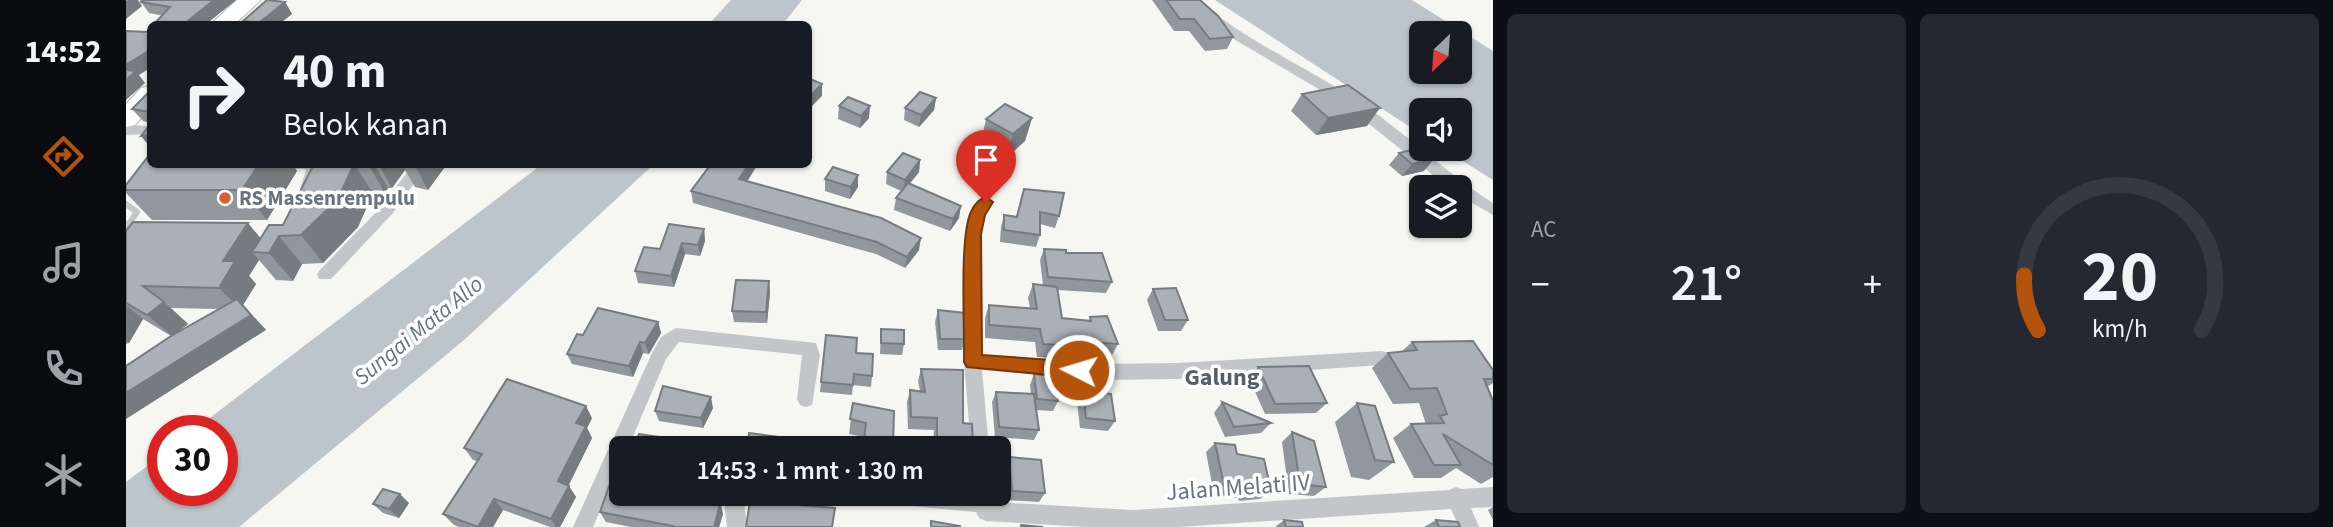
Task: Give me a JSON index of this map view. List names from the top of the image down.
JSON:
{
  "streets": {
    "street": ["Jalan Melati IV"]
  },
  "districts": ["Galung"],
  "water": ["Sungai Mata Allo"],
  "places": ["RS Massenrempulu"],
  "north": "bottom left",
  "page": {
    "tabs": "14:52",
    "tile": "AC",
    "turn": ["40 m", "Belok kanan"],
    "heat": ["−", "21°", "+"],
    "limit": "30",
    "trip": "14:53 · 1 mnt · 130 m",
    "gauge": ["20", "km/h"]
  }
}
